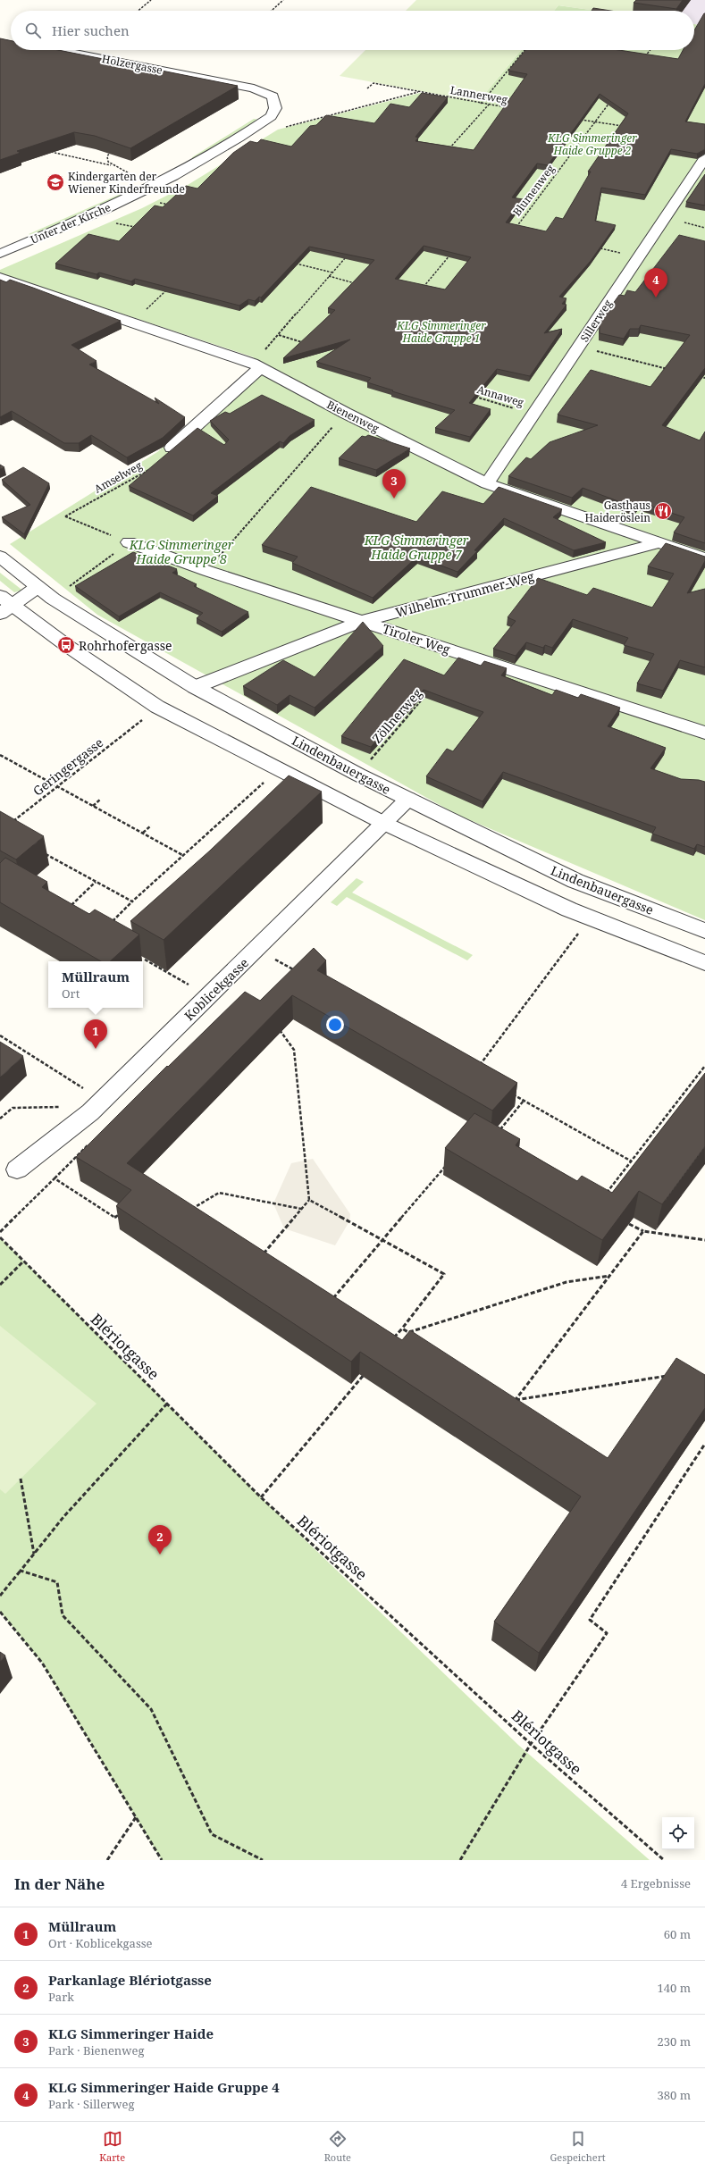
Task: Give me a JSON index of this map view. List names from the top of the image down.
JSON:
{
  "streets": {
    "street": [
      "Holzergasse",
      "Unter der Kirche",
      "Sillerweg",
      "Bienenweg",
      "Wilhelm-Trummer-Weg",
      "Tiroler Weg",
      "Lindenbauergasse",
      "Koblicekgasse"
    ],
    "path": [
      "Lannerweg",
      "Blumenweg",
      "Annaweg",
      "Amselweg",
      "Zöllnerweg",
      "Geringergasse",
      "Blériotgasse"
    ]
  },
  "crossings": [
    ["Sillerweg", "Annaweg"],
    ["Sillerweg", "Bienenweg"],
    ["Bienenweg", "Wilhelm-Trummer-Weg"],
    ["Amselweg", "Tiroler Weg"],
    ["Wilhelm-Trummer-Weg", "Tiroler Weg"],
    ["Wilhelm-Trummer-Weg", "Lindenbauergasse"],
    ["Zöllnerweg", "Lindenbauergasse"],
    ["Lindenbauergasse", "Koblicekgasse"]
  ],
  "parks": [
    "KLG Simmeringer Haide Gruppe 2",
    "KLG Simmeringer Haide Gruppe 1",
    "KLG Simmeringer Haide Gruppe 7",
    "KLG Simmeringer Haide Gruppe 8"
  ],
  "places": {
    "school or university": ["Kindergarten der Wiener Kinderfreunde"],
    "restaurant": ["Gasthaus Haideröslein"],
    "bus stop": ["Rohrhofergasse"]
  },
  "page": {
    "search": "Hier suchen",
    "pins": [
      "4",
      "3",
      "1",
      "2"
    ],
    "popup": ["Müllraum", "Ort"],
    "heading": ["In der Nähe", "4 Ergebnisse"],
    "list": [
      {
        "mark": "1",
        "name": "Müllraum",
        "note": "Ort · Koblicekgasse",
        "value": "60 m"
      },
      {
        "mark": "2",
        "name": "Parkanlage Blériotgasse",
        "note": "Park",
        "value": "140 m"
      },
      {
        "mark": "3",
        "name": "KLG Simmeringer Haide",
        "note": "Park · Bienenweg",
        "value": "230 m"
      },
      {
        "mark": "4",
        "name": "KLG Simmeringer Haide Gruppe 4",
        "note": "Park · Sillerweg",
        "value": "380 m"
      }
    ],
    "nav": ["Karte", "Route", "Gespeichert"]
  }
}
